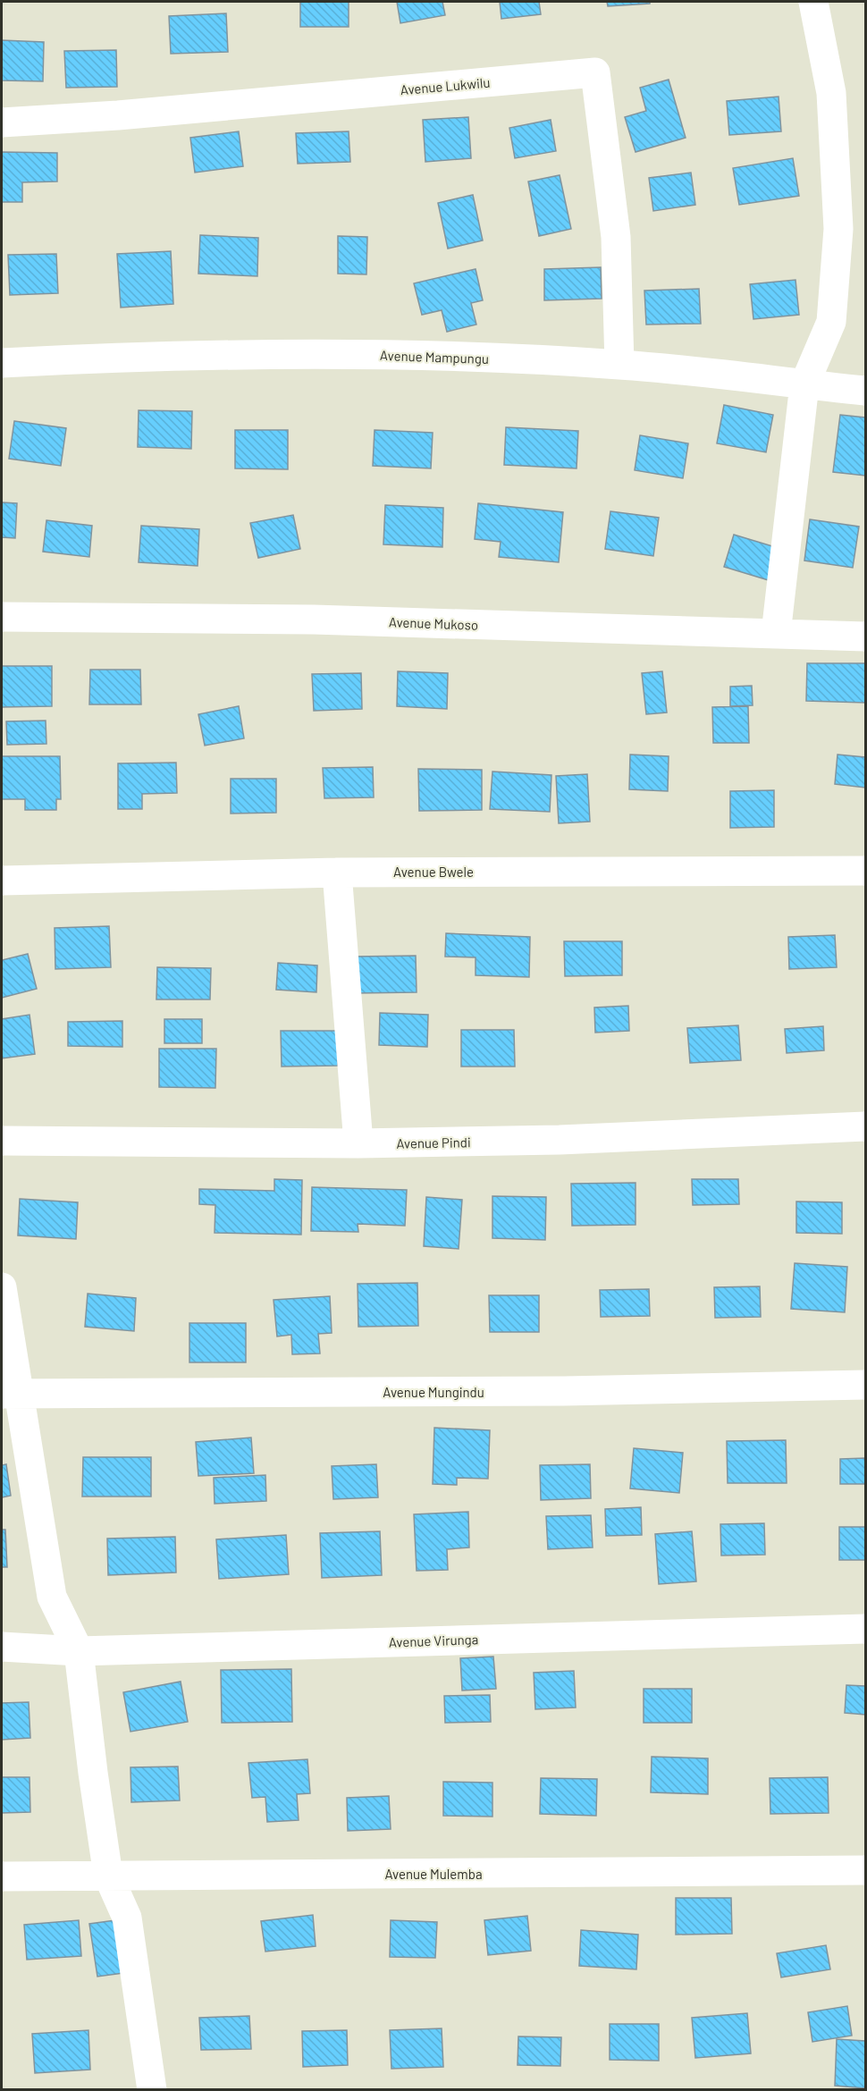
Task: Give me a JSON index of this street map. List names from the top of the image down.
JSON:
{
  "streets": {
    "street": [
      "Avenue Lukwilu",
      "Avenue Mampungu",
      "Avenue Mukoso",
      "Avenue Bwele",
      "Avenue Pindi",
      "Avenue Mungindu",
      "Avenue Virunga",
      "Avenue Mulemba"
    ]
  },
  "crossings": [
    ["Avenue Lukwilu", "Avenue Mampungu"]
  ]
}
